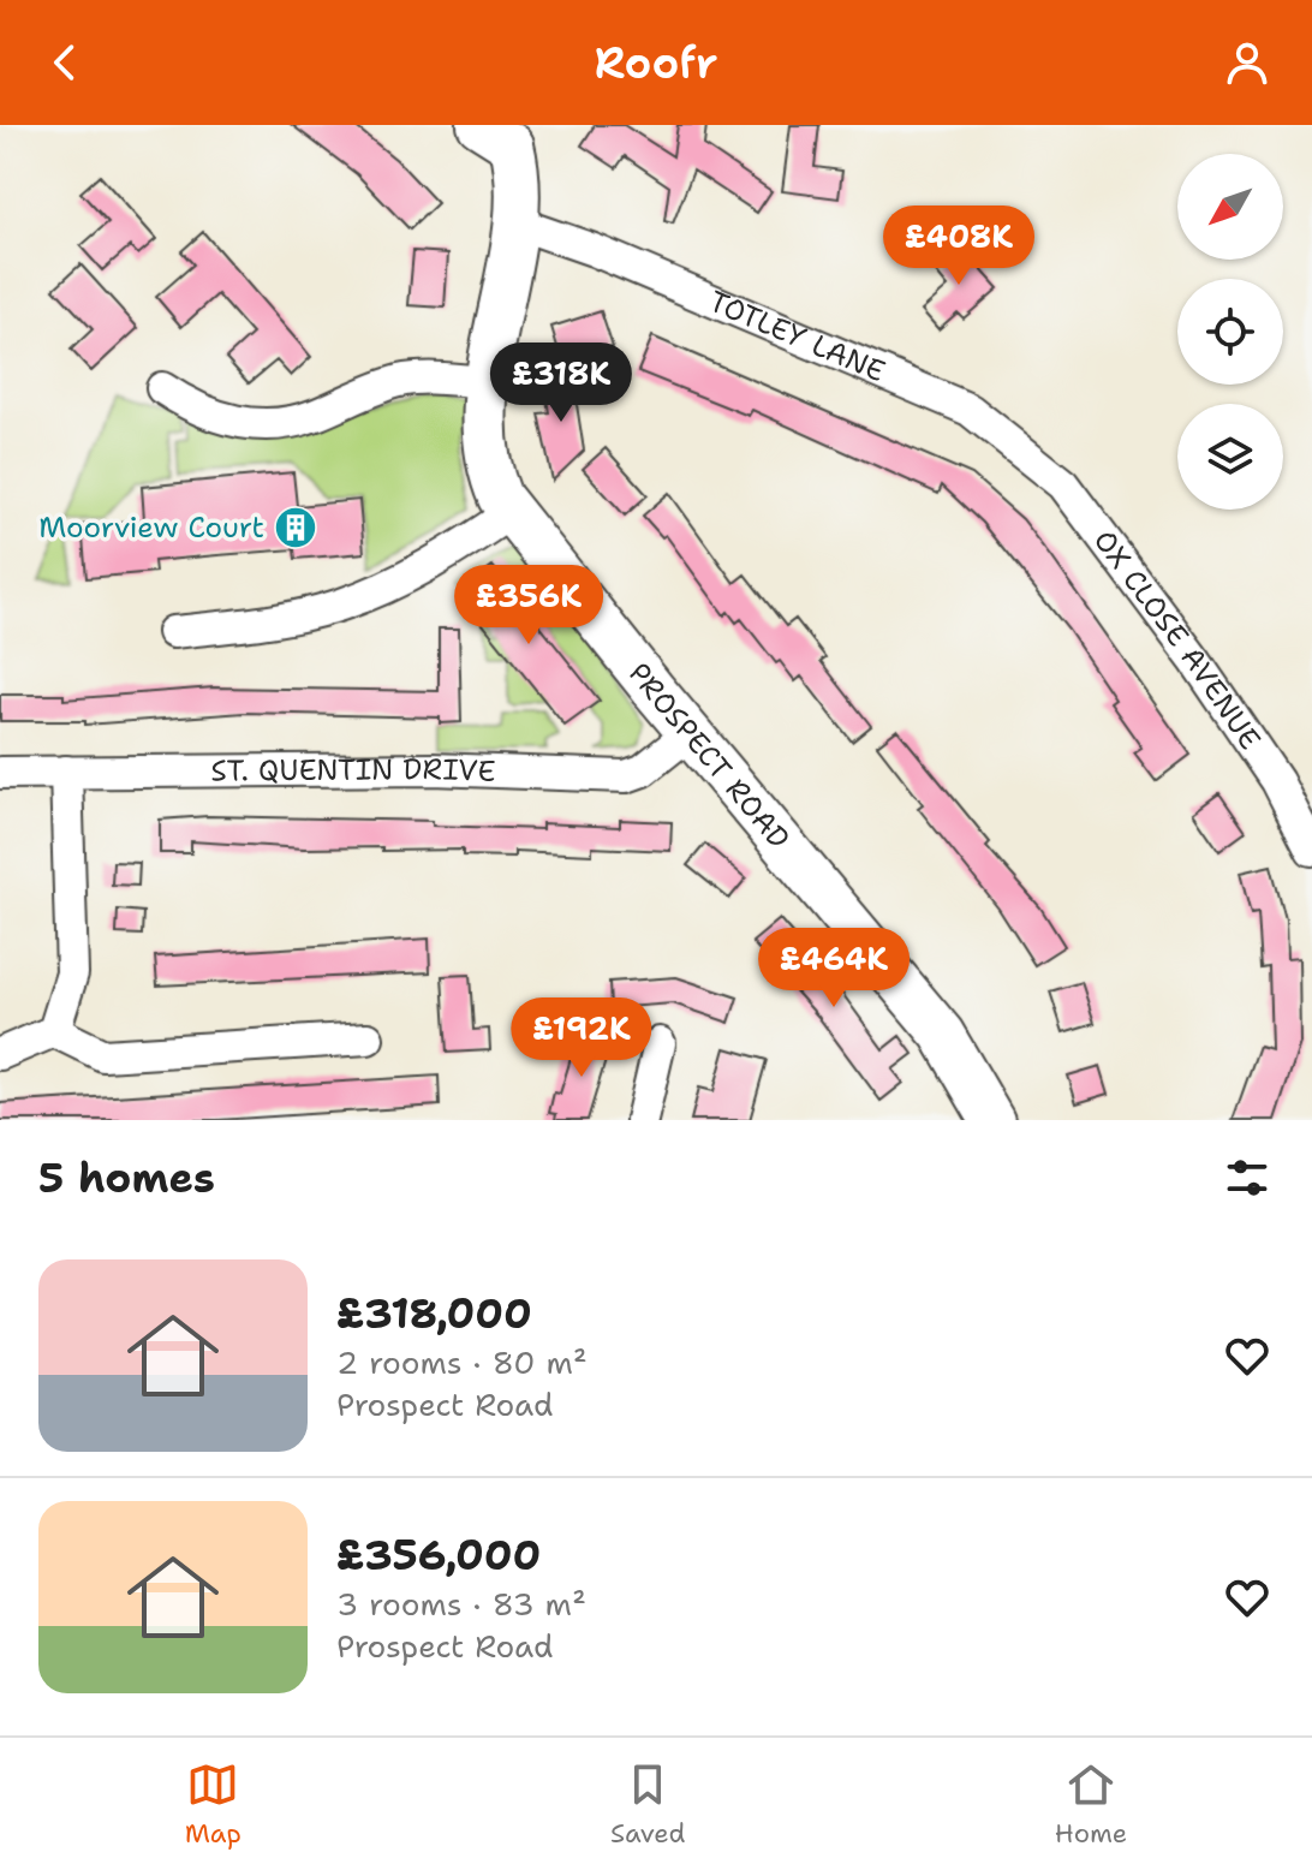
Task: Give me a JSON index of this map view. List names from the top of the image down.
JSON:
{
  "streets": {
    "street": [
      "TOTLEY LANE",
      "OX CLOSE AVENUE",
      "PROSPECT ROAD",
      "ST. QUENTIN DRIVE"
    ]
  },
  "crossings": [
    ["TOTLEY LANE", "OX CLOSE AVENUE"],
    ["TOTLEY LANE", "PROSPECT ROAD"],
    ["PROSPECT ROAD", "ST. QUENTIN DRIVE"]
  ],
  "places": {
    "building": ["Moorview Court"]
  },
  "north": "bottom left",
  "page": {
    "header": "Roofr",
    "price": [
      "£408K",
      "£318K",
      "£356K",
      "£464K",
      "£192K"
    ],
    "heading": "5 homes",
    "list": [
      {
        "name": "£318,000",
        "note": "2 rooms · 80 m² · Prospect Road"
      },
      {
        "name": "£356,000",
        "note": "3 rooms · 83 m² · Prospect Road"
      }
    ],
    "tabs": ["Map", "Saved", "Home"]
  }
}
